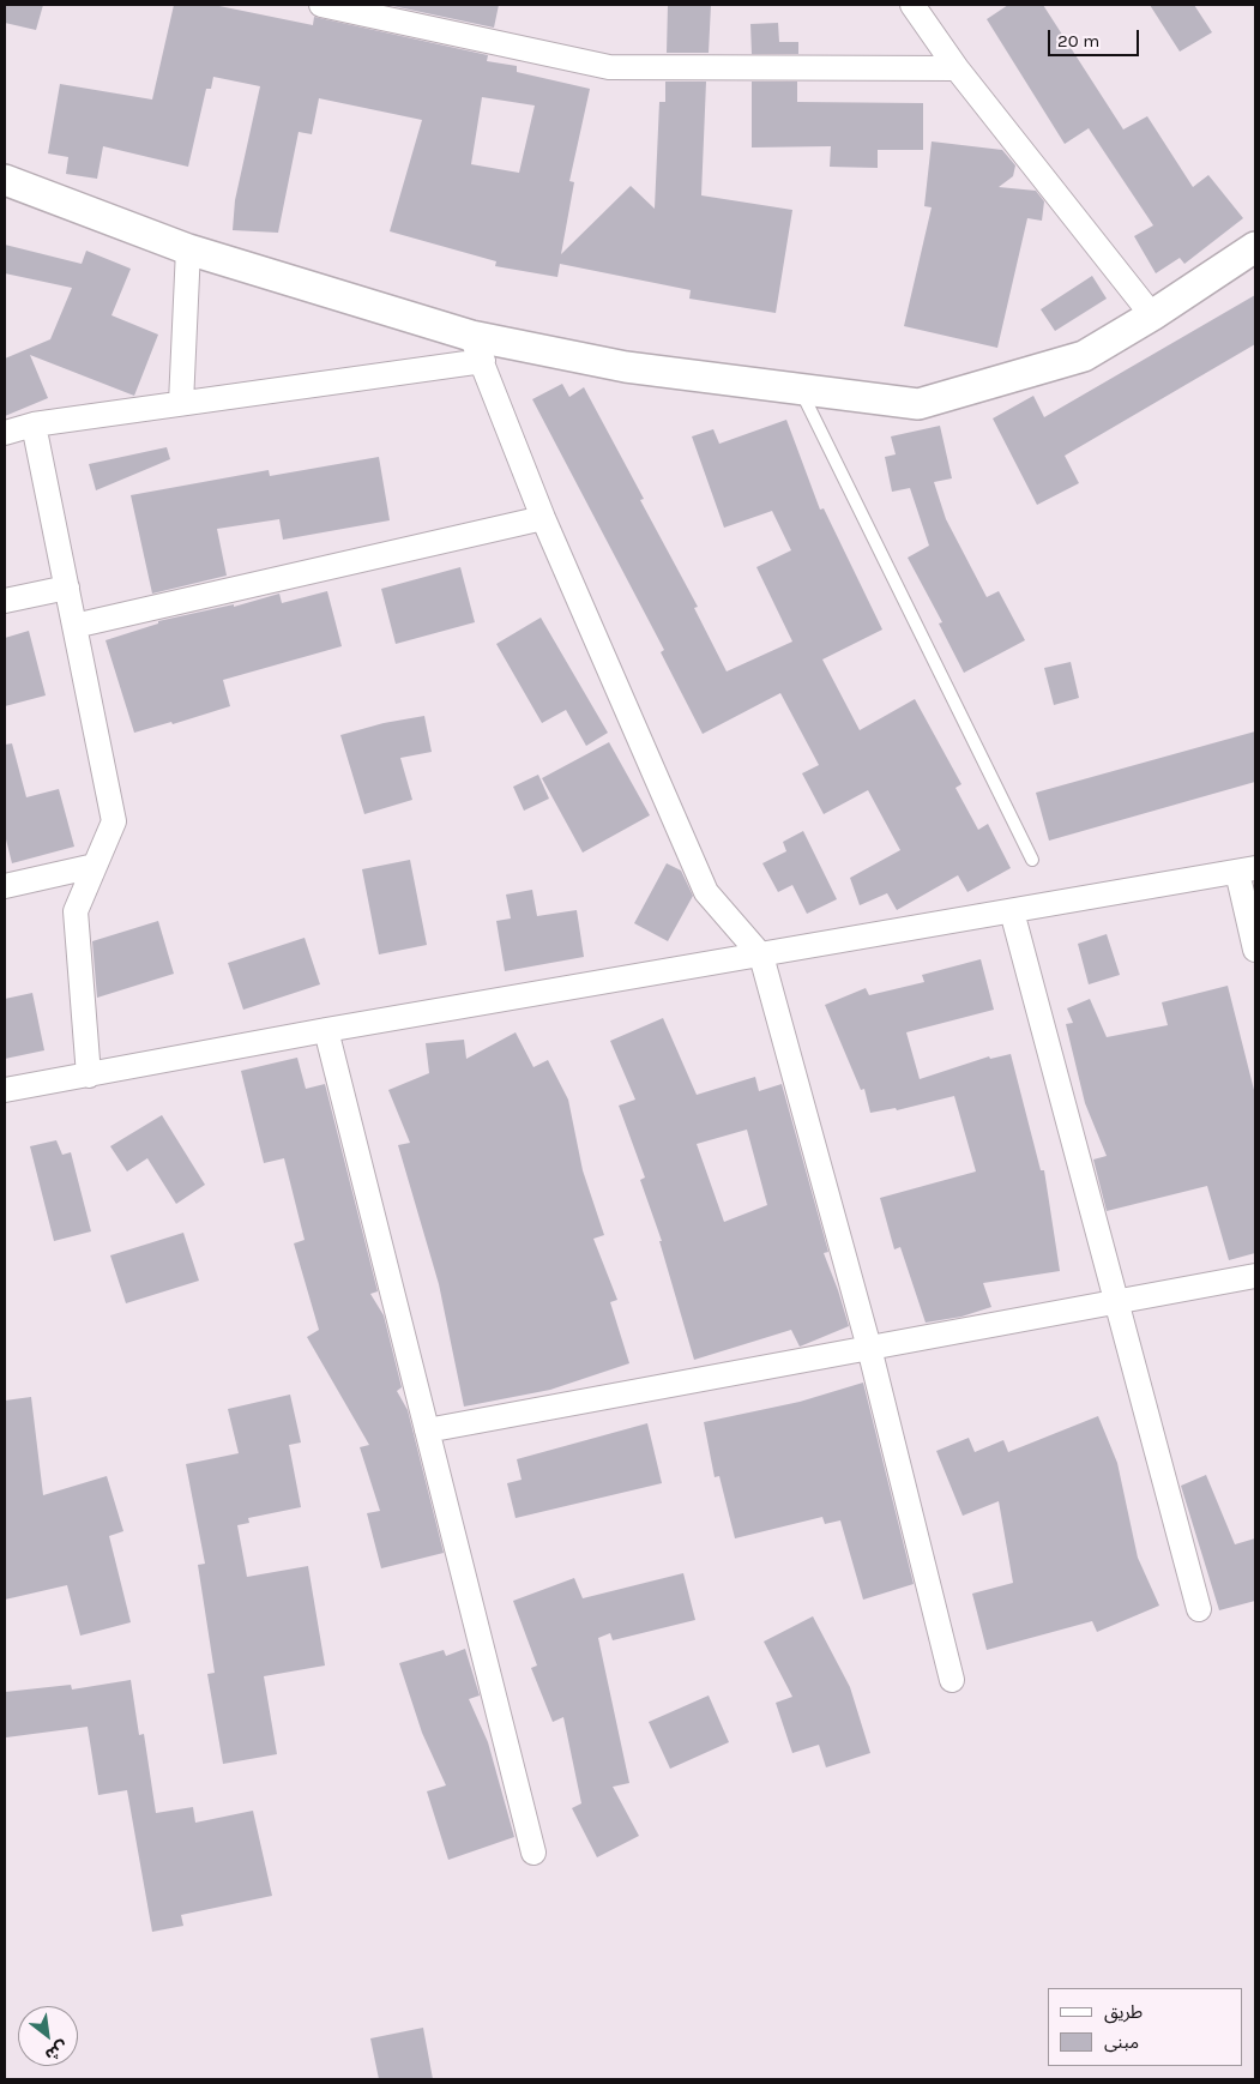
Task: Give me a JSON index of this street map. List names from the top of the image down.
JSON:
{
  "legend": ["طريق", "مبنى"],
  "scale_bar": "20 m",
  "north": "bottom right"
}
